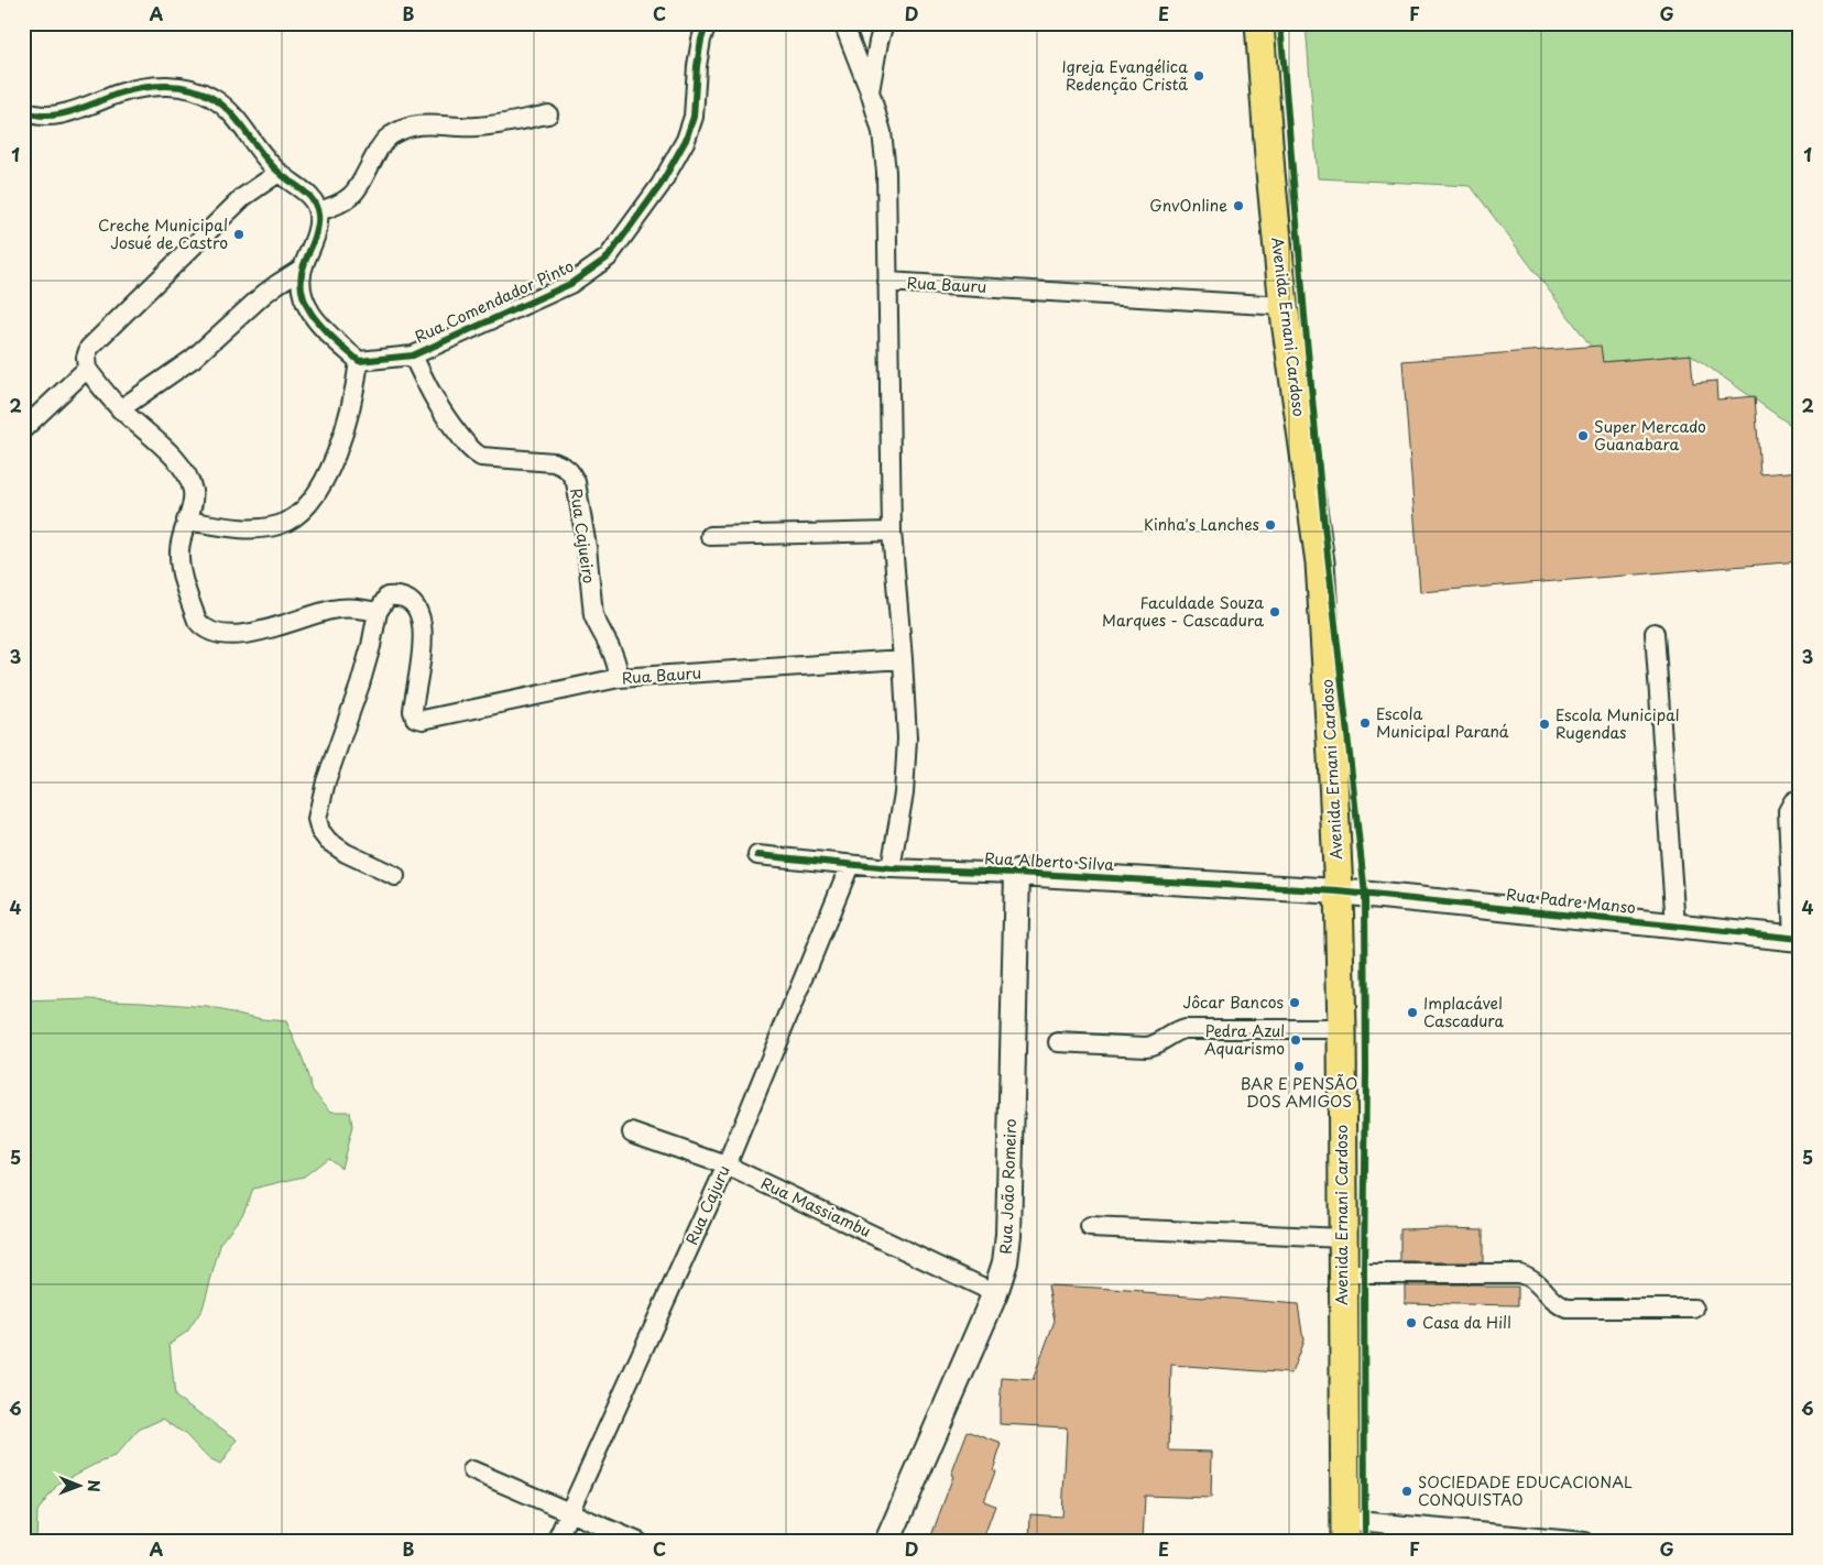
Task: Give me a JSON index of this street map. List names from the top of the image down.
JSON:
{
  "streets": {
    "main road": ["Avenida Ernani Cardoso"],
    "street": [
      "Rua Bauru",
      "Rua Comendador Pinto",
      "Rua Cajueiro",
      "Rua Alberto Silva",
      "Rua Padre Manso",
      "Rua João Romeiro",
      "Rua Cajuru",
      "Rua Massiambu"
    ]
  },
  "crossings": [
    ["Rua Bauru", "Avenida Ernani Cardoso"],
    ["Rua Bauru", "Rua Cajueiro"],
    ["Rua Bauru", "Rua Alberto Silva"],
    ["Rua Comendador Pinto", "Rua Cajueiro"],
    ["Avenida Ernani Cardoso", "Rua Alberto Silva"],
    ["Avenida Ernani Cardoso", "Rua Padre Manso"],
    ["Rua Alberto Silva", "Rua Padre Manso"],
    ["Rua Alberto Silva", "Rua João Romeiro"],
    ["Rua Alberto Silva", "Rua Cajuru"],
    ["Rua João Romeiro", "Rua Massiambu"],
    ["Rua Cajuru", "Rua Massiambu"]
  ],
  "places": [
    "Igreja Evangélica Redenção Cristã",
    "GnvOnline",
    "Creche Municipal Josué de Castro",
    "Super Mercado Guanabara",
    "Kinha's Lanches",
    "Faculdade Souza Marques - Cascadura",
    "Escola Municipal Paraná",
    "Escola Municipal Rugendas",
    "Jôcar Bancos",
    "Implacável Cascadura",
    "Pedra Azul Aquarismo",
    "BAR E PENSÃO DOS AMIGOS",
    "Casa da Hill",
    "SOCIEDADE EDUCACIONAL CONQUISTA0"
  ],
  "north": "right",
  "grid": {
    "columns": [
      "A",
      "B",
      "C",
      "D",
      "E",
      "F",
      "G"
    ],
    "rows": [
      "1",
      "2",
      "3",
      "4",
      "5",
      "6"
    ]
  }
}
